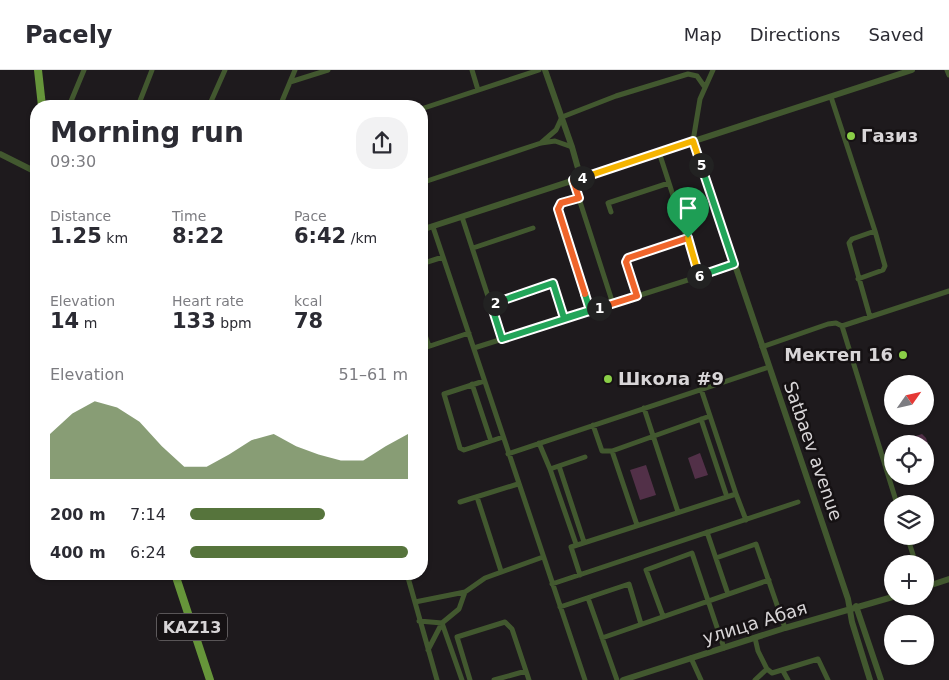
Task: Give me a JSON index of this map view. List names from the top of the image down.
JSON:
{
  "streets": {
    "main road": ["KAZ13"],
    "street": ["Satbaev avenue", "улица Абая"]
  },
  "crossings": [
    ["Satbaev avenue", "улица Абая"]
  ],
  "places": ["Газиз", "Мектеп 16", "Школа #9"],
  "north": "top right",
  "page": {
    "header": "Pacely",
    "nav": ["Map", "Directions", "Saved"],
    "heading": ["Morning run", "09:30"],
    "pins": [
      "5",
      "4",
      "6",
      "2",
      "1"
    ],
    "stats": [
      ["Distance", "1.25 km"],
      ["Time", "8:22"],
      ["Pace", "6:42 /km"],
      ["Elevation", "14 m"],
      ["Heart rate", "133 bpm"],
      ["kcal", "78"]
    ],
    "chart": ["Elevation", "51–61 m"],
    "map_buttons": ["+", "−"],
    "list": [
      {
        "name": "200 m",
        "note": "7:14"
      },
      {
        "name": "400 m",
        "note": "6:24"
      }
    ]
  }
}
